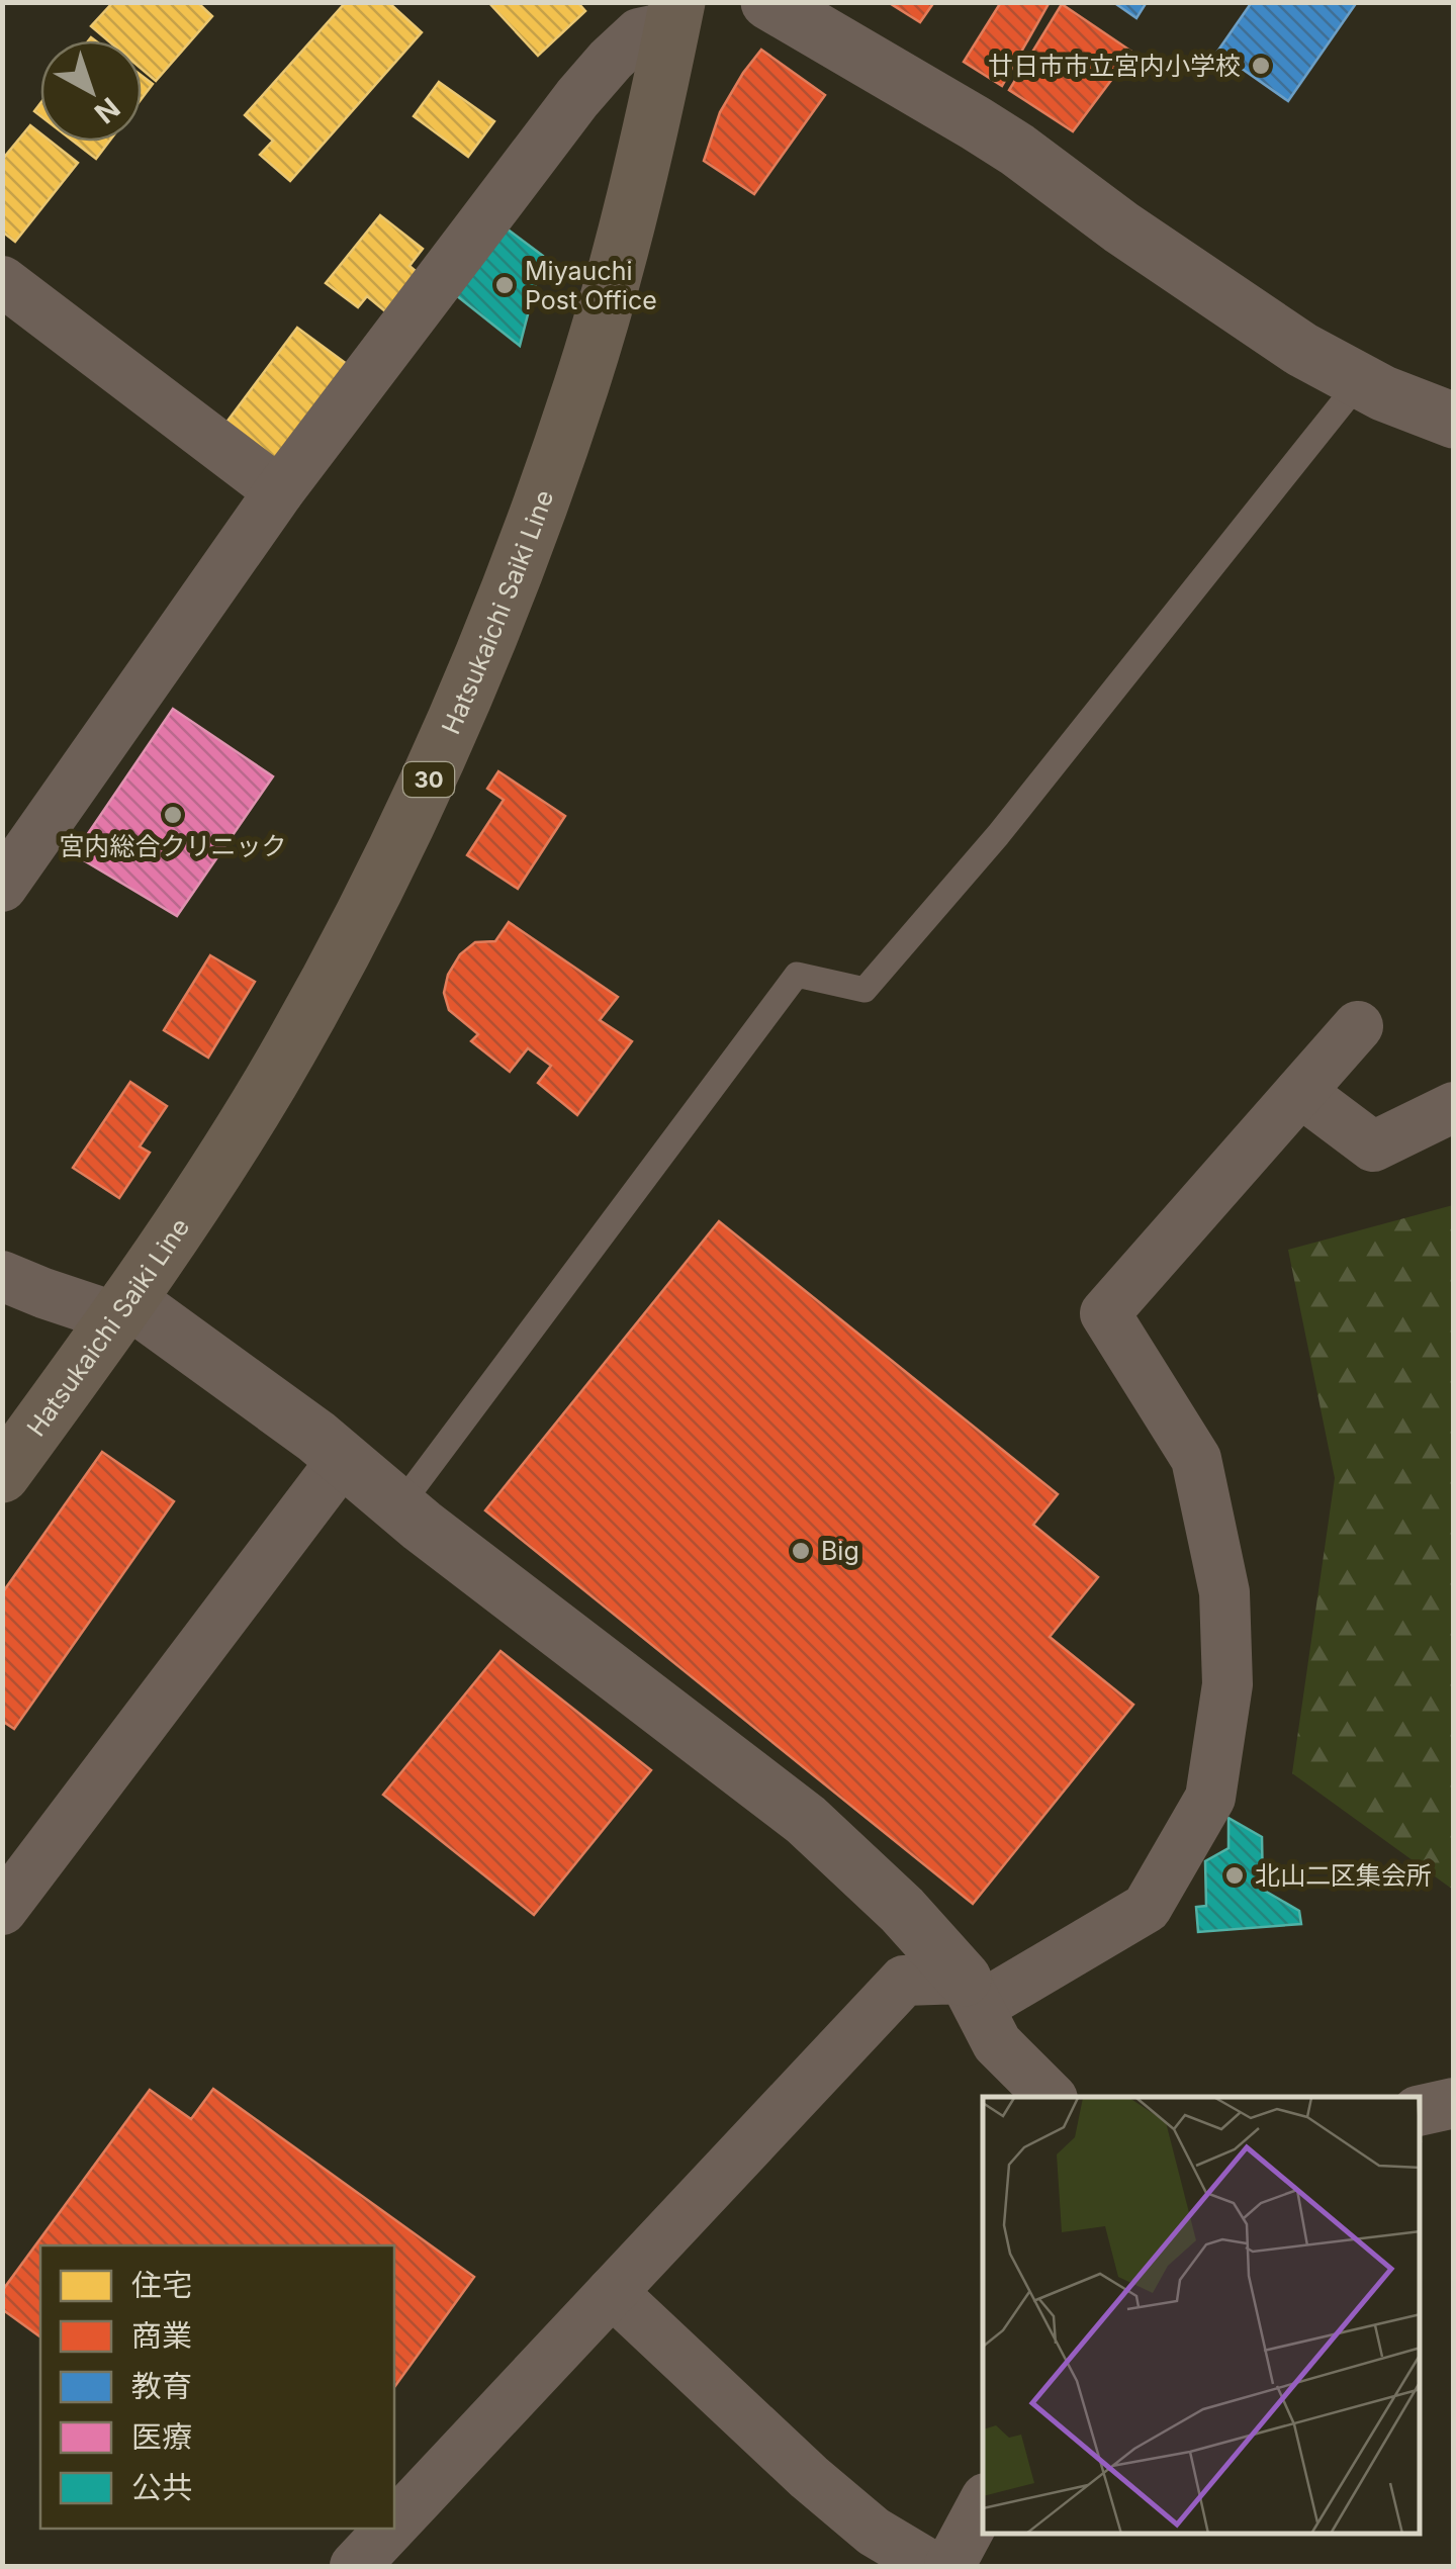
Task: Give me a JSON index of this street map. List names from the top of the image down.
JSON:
{
  "streets": {
    "main road": ["Hatsukaichi Saiki Line", "30"]
  },
  "places": [
    "廿日市市立宮内小学校",
    "Miyauchi Post Office",
    "宮内総合クリニック",
    "Big",
    "北山二区集会所"
  ],
  "legend": [
    "住宅",
    "商業",
    "教育",
    "医療",
    "公共"
  ],
  "north": "bottom right"
}
